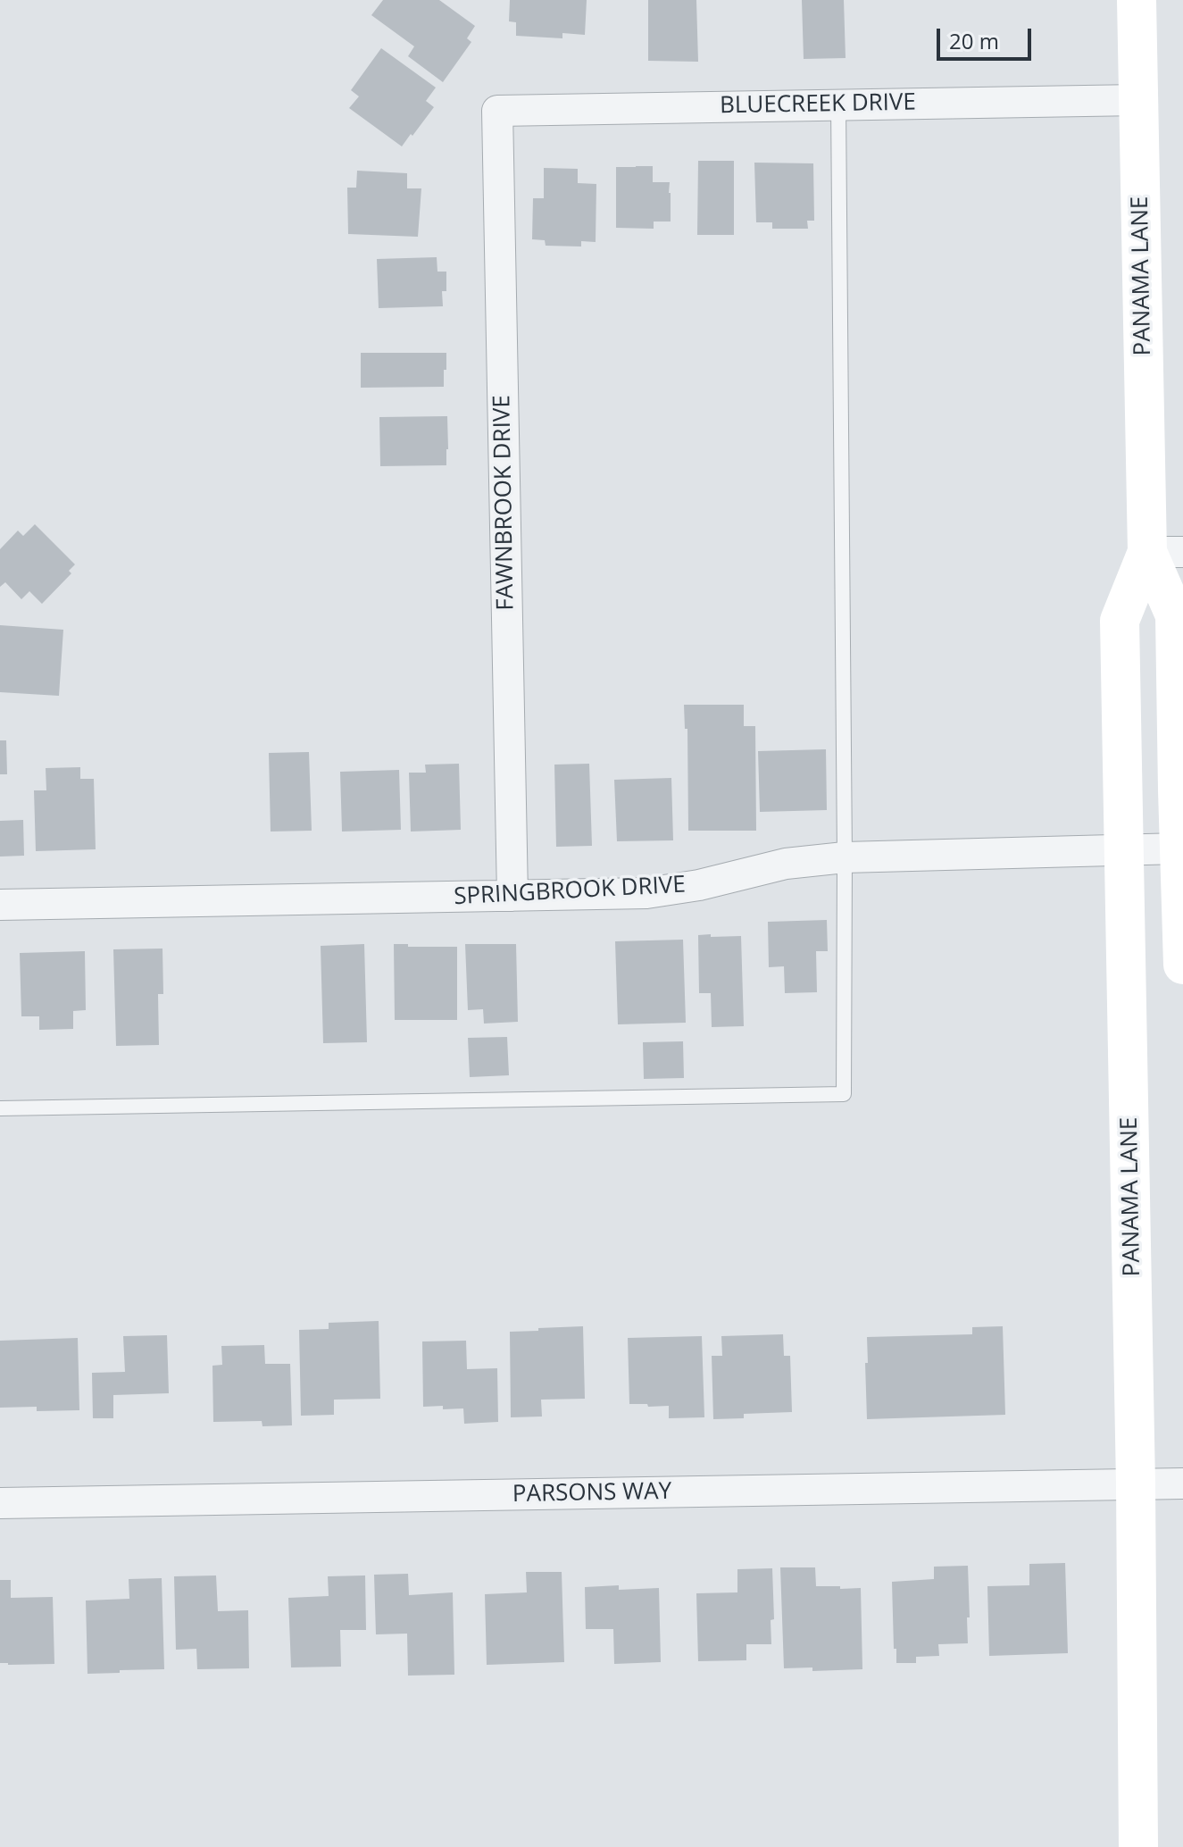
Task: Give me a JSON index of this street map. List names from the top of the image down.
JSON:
{
  "streets": {
    "main road": ["PANAMA LANE"],
    "street": [
      "BLUECREEK DRIVE",
      "FAWNBROOK DRIVE",
      "SPRINGBROOK DRIVE",
      "PARSONS WAY"
    ]
  },
  "crossings": [
    ["BLUECREEK DRIVE", "PANAMA LANE"],
    ["BLUECREEK DRIVE", "FAWNBROOK DRIVE"],
    ["PANAMA LANE", "SPRINGBROOK DRIVE"],
    ["PANAMA LANE", "PARSONS WAY"],
    ["FAWNBROOK DRIVE", "SPRINGBROOK DRIVE"]
  ],
  "scale_bar": "20 m"
}
